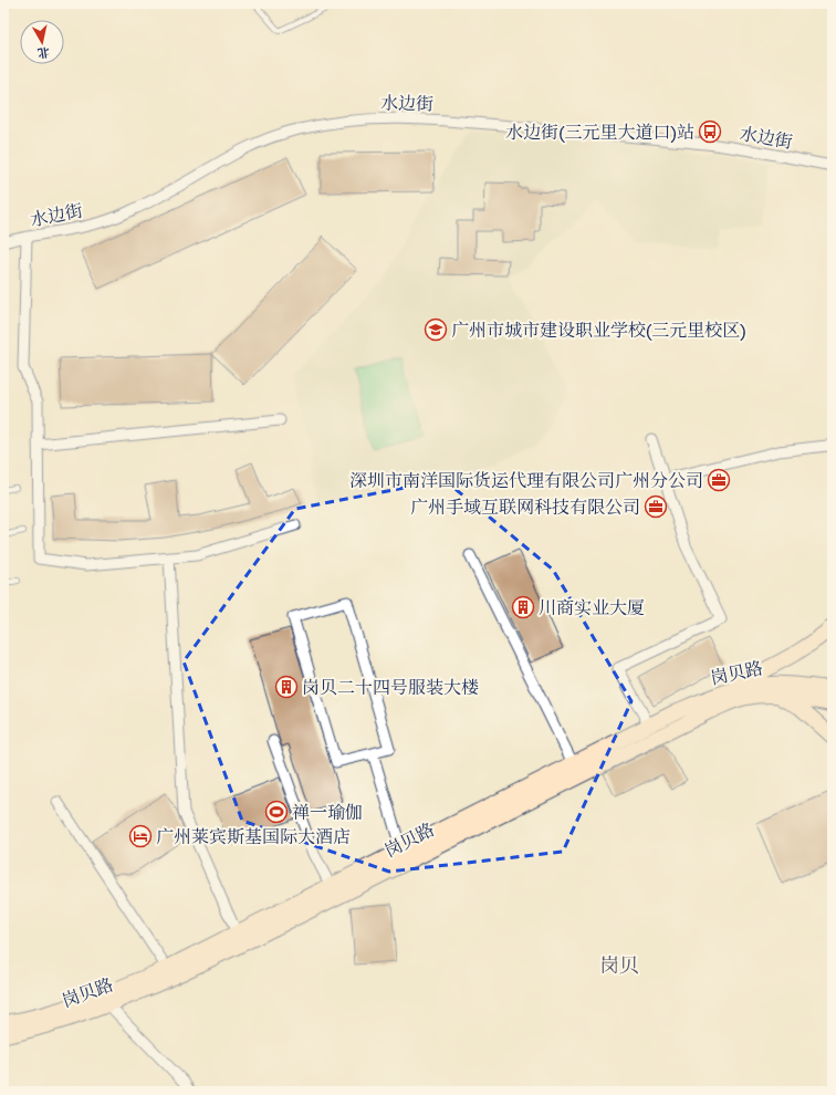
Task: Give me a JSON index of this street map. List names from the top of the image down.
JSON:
{
  "streets": {
    "main road": ["岗贝路"],
    "street": ["水边街"]
  },
  "districts": ["岗贝"],
  "places": {
    "bus stop": ["水边街(三元里大道口)站"],
    "school or university": ["广州市城市建设职业学校(三元里校区)"],
    "office": ["深圳市南洋国际货运代理有限公司广州分公司", "广州手域互联网科技有限公司"],
    "building": ["川商实业大厦", "岗贝二十四号服装大楼"],
    "sports": ["禅一瑜伽"],
    "hotel": ["广州莱宾斯基国际大酒店"]
  },
  "north": "bottom"
}
